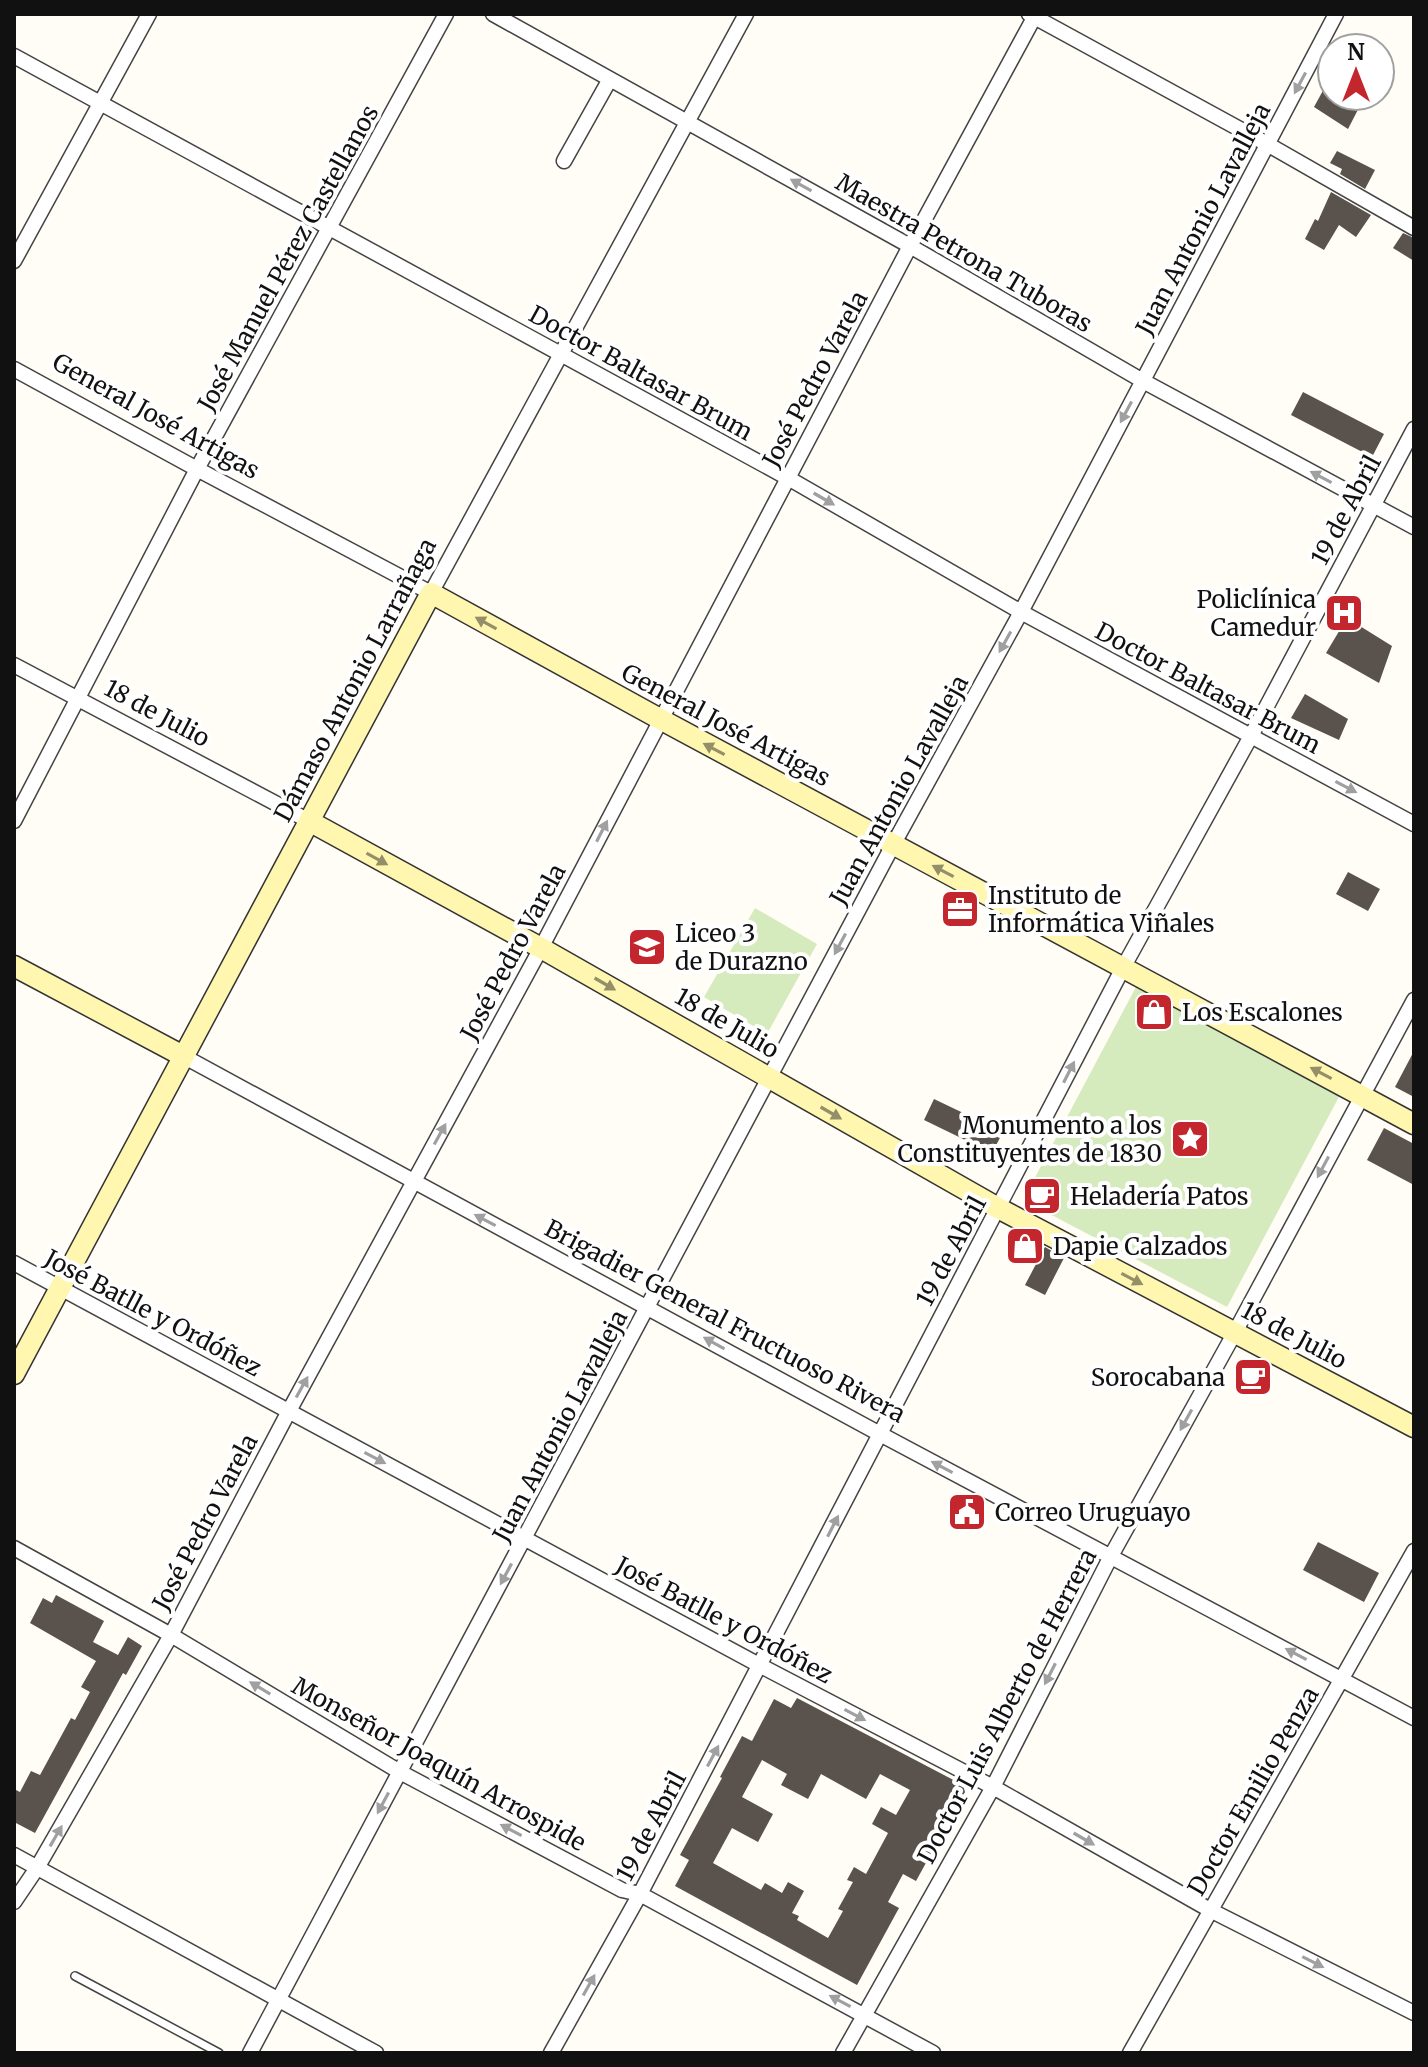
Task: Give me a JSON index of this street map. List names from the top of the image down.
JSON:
{
  "streets": {
    "street": [
      "Juan Antonio Lavalleja",
      "Maestra Petrona Tuboras",
      "José Manuel Pérez Castellanos",
      "Doctor Baltasar Brum",
      "José Pedro Varela",
      "General José Artigas",
      "19 de Abril",
      "Dámaso Antonio Larrañaga",
      "18 de Julio",
      "José Batlle y Ordóñez",
      "Brigadier General Fructuoso Rivera",
      "Doctor Luis Alberto de Herrera",
      "Monseñor Joaquín Arrospide",
      "Doctor Emilio Penza"
    ]
  },
  "crossings": [
    ["Juan Antonio Lavalleja", "Maestra Petrona Tuboras"],
    ["Juan Antonio Lavalleja", "Doctor Baltasar Brum"],
    ["Juan Antonio Lavalleja", "General José Artigas"],
    ["Juan Antonio Lavalleja", "18 de Julio"],
    ["Juan Antonio Lavalleja", "José Batlle y Ordóñez"],
    ["Juan Antonio Lavalleja", "Brigadier General Fructuoso Rivera"],
    ["Juan Antonio Lavalleja", "Monseñor Joaquín Arrospide"],
    ["Maestra Petrona Tuboras", "José Pedro Varela"],
    ["Maestra Petrona Tuboras", "19 de Abril"],
    ["Maestra Petrona Tuboras", "Dámaso Antonio Larrañaga"],
    ["José Manuel Pérez Castellanos", "Doctor Baltasar Brum"],
    ["José Manuel Pérez Castellanos", "General José Artigas"],
    ["José Manuel Pérez Castellanos", "18 de Julio"],
    ["Doctor Baltasar Brum", "José Pedro Varela"],
    ["Doctor Baltasar Brum", "19 de Abril"],
    ["Doctor Baltasar Brum", "Dámaso Antonio Larrañaga"],
    ["José Pedro Varela", "General José Artigas"],
    ["José Pedro Varela", "18 de Julio"],
    ["José Pedro Varela", "José Batlle y Ordóñez"],
    ["José Pedro Varela", "Brigadier General Fructuoso Rivera"],
    ["José Pedro Varela", "Monseñor Joaquín Arrospide"],
    ["General José Artigas", "19 de Abril"],
    ["General José Artigas", "Dámaso Antonio Larrañaga"],
    ["General José Artigas", "Doctor Luis Alberto de Herrera"],
    ["19 de Abril", "18 de Julio"],
    ["19 de Abril", "José Batlle y Ordóñez"],
    ["19 de Abril", "Brigadier General Fructuoso Rivera"],
    ["19 de Abril", "Monseñor Joaquín Arrospide"],
    ["Dámaso Antonio Larrañaga", "18 de Julio"],
    ["Dámaso Antonio Larrañaga", "José Batlle y Ordóñez"],
    ["Dámaso Antonio Larrañaga", "Brigadier General Fructuoso Rivera"],
    ["18 de Julio", "Doctor Luis Alberto de Herrera"],
    ["José Batlle y Ordóñez", "Doctor Luis Alberto de Herrera"],
    ["José Batlle y Ordóñez", "Doctor Emilio Penza"],
    ["Brigadier General Fructuoso Rivera", "Doctor Luis Alberto de Herrera"],
    ["Brigadier General Fructuoso Rivera", "Doctor Emilio Penza"],
    ["Doctor Luis Alberto de Herrera", "Monseñor Joaquín Arrospide"]
  ],
  "one_way": [
    "Juan Antonio Lavalleja",
    "Maestra Petrona Tuboras",
    "José Pedro Varela",
    "General José Artigas",
    "19 de Abril",
    "18 de Julio",
    "José Batlle y Ordóñez",
    "Brigadier General Fructuoso Rivera",
    "Doctor Luis Alberto de Herrera",
    "Monseñor Joaquín Arrospide"
  ],
  "places": {
    "hospital": ["Policlínica Camedur"],
    "office": ["Instituto de Informática Viñales"],
    "school or university": ["Liceo 3 de Durazno"],
    "shop": ["Los Escalones", "Dapie Calzados"],
    "place": ["Monumento a los Constituyentes de 1830"],
    "cafe": ["Heladería Patos", "Sorocabana"],
    "public building": ["Correo Uruguayo"]
  },
  "north": "top"
}
